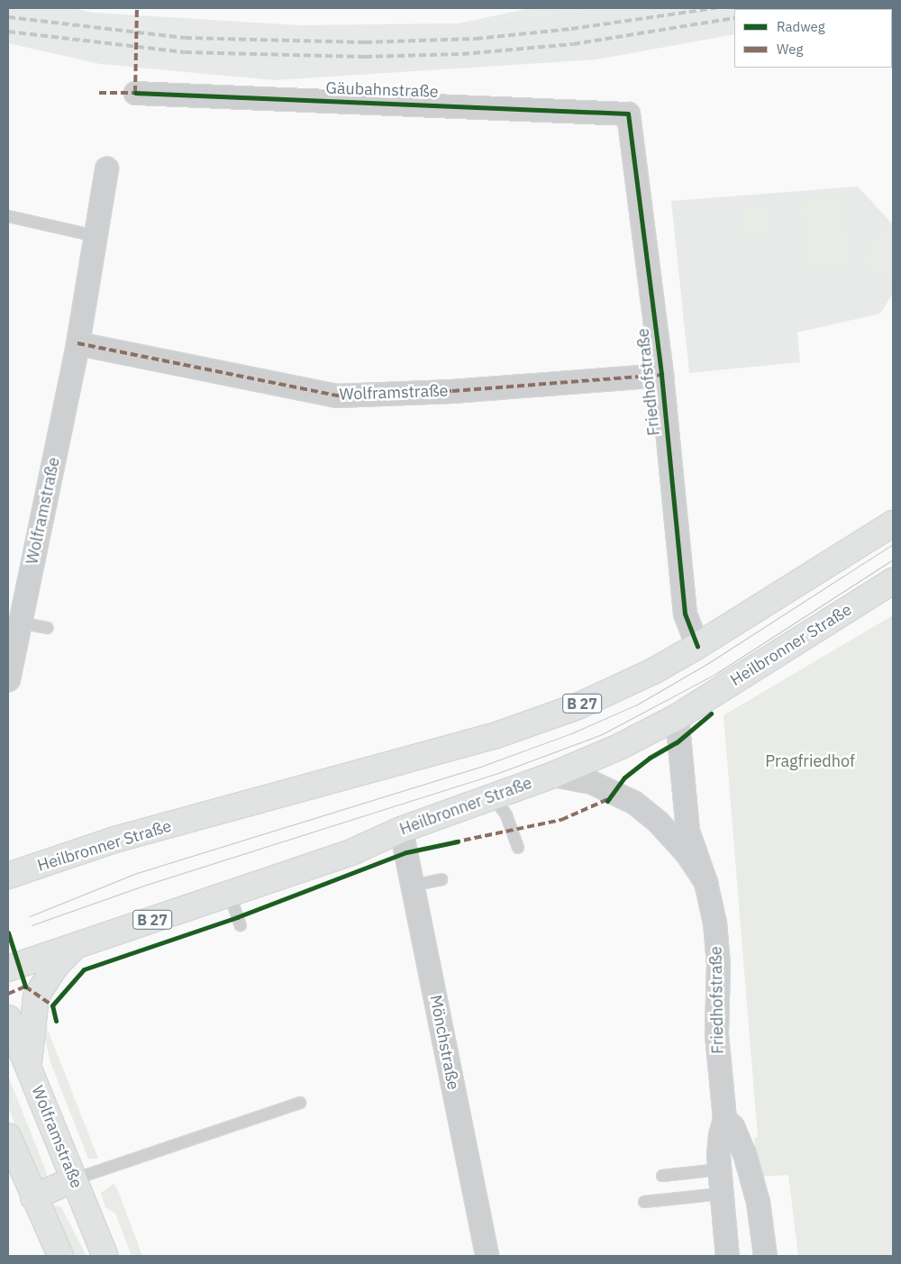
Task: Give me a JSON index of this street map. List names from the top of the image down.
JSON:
{
  "streets": {
    "main road": ["Wolframstraße", "Heilbronner Straße", "B 27"],
    "street": ["Gäubahnstraße", "Friedhofstraße", "Mönchstraße"]
  },
  "crossings": [
    ["Gäubahnstraße", "Friedhofstraße"],
    ["Friedhofstraße", "Wolframstraße"],
    ["Friedhofstraße", "Heilbronner Straße"],
    ["Heilbronner Straße", "Mönchstraße"]
  ],
  "parks": ["Pragfriedhof"],
  "legend": ["Radweg", "Weg"]
}
